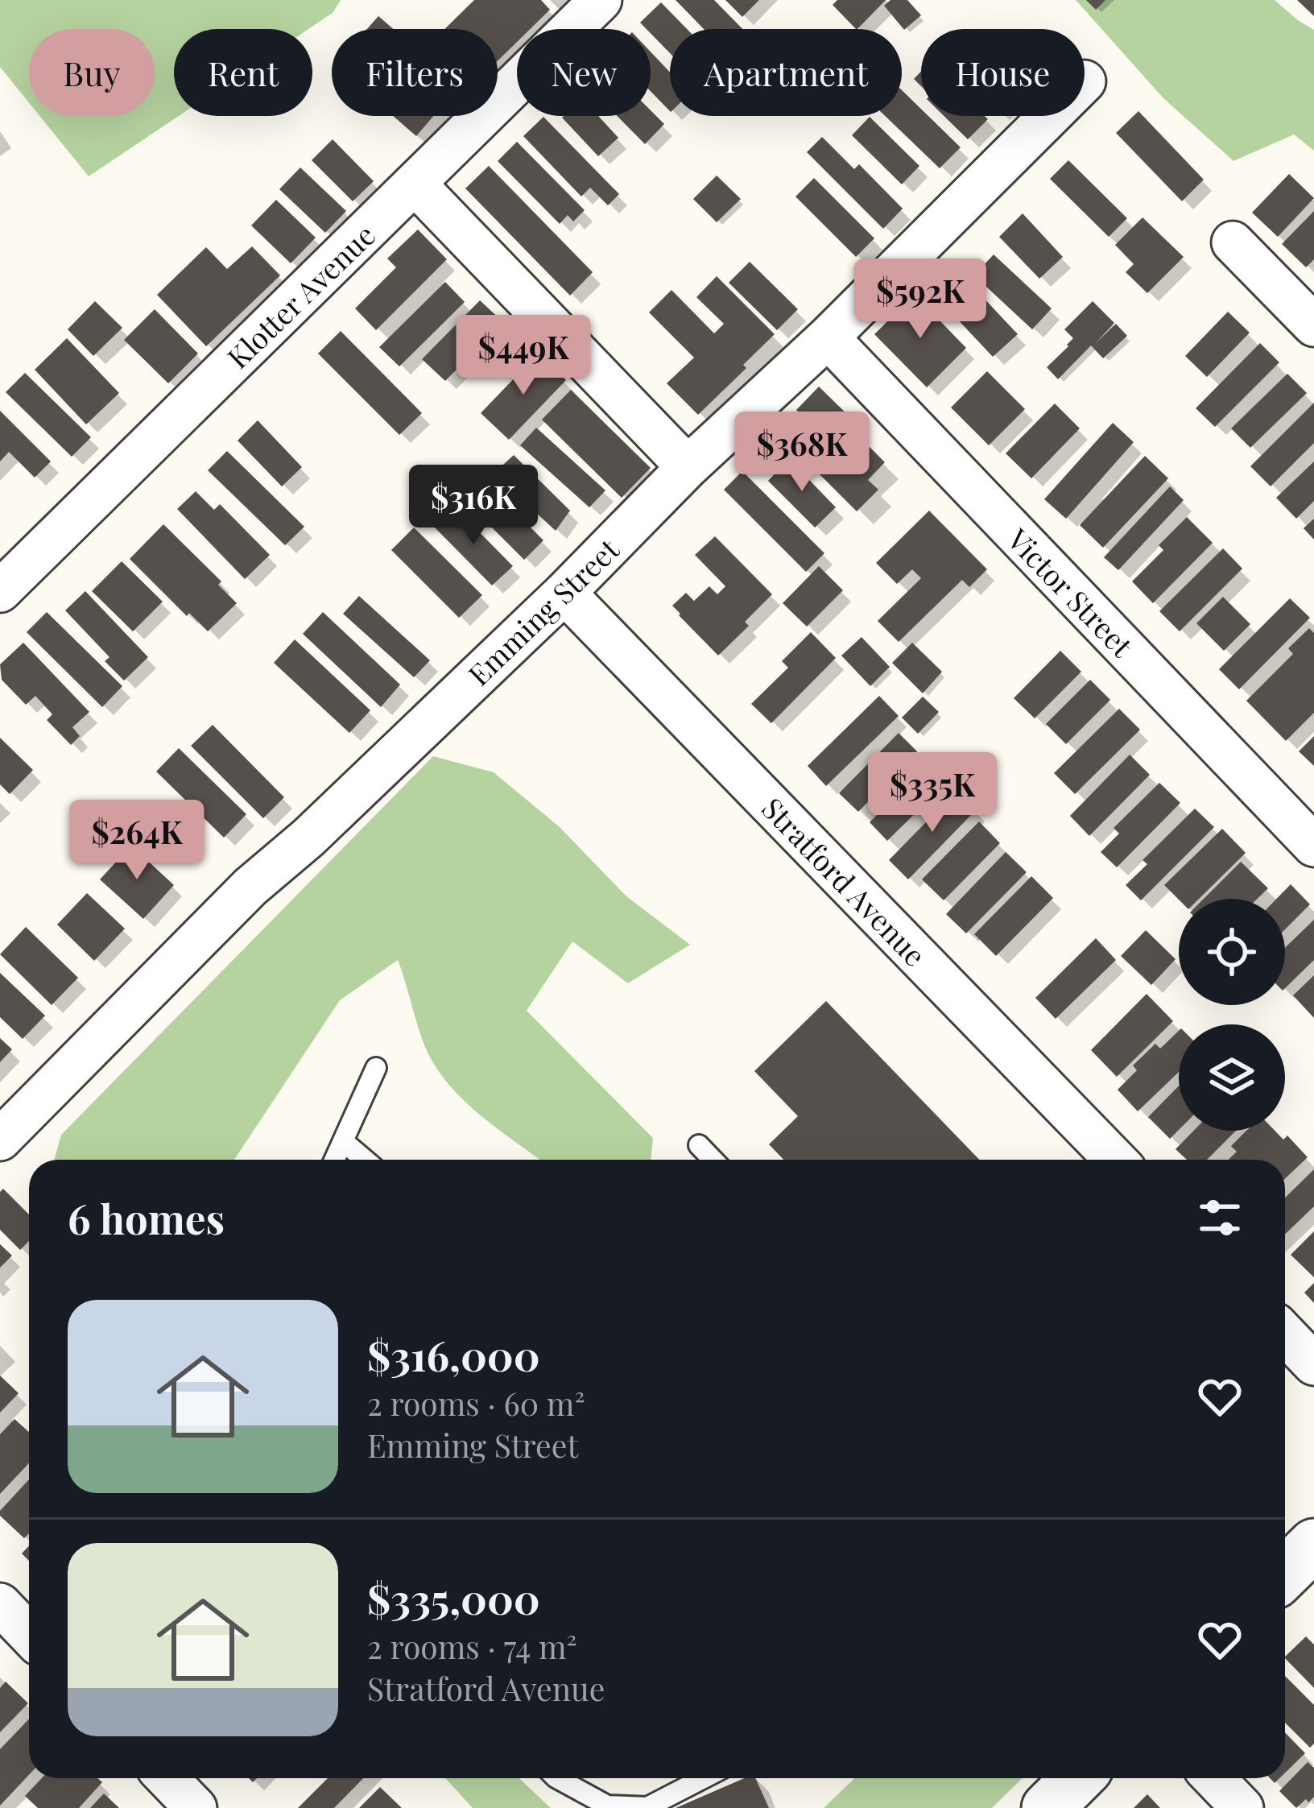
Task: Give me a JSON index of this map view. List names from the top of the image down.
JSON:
{
  "streets": {
    "street": [
      "Klotter Avenue",
      "Victor Street",
      "Emming Street",
      "Stratford Avenue"
    ]
  },
  "crossings": [
    ["Victor Street", "Emming Street"],
    ["Emming Street", "Stratford Avenue"]
  ],
  "page": {
    "chip": [
      "Buy",
      "Rent",
      "Filters",
      "New",
      "Apartment",
      "House"
    ],
    "price": [
      "$592K",
      "$449K",
      "$368K",
      "$316K",
      "$335K",
      "$264K"
    ],
    "heading": "6 homes",
    "list": [
      {
        "name": "$316,000",
        "note": "2 rooms · 60 m² · Emming Street"
      },
      {
        "name": "$335,000",
        "note": "2 rooms · 74 m² · Stratford Avenue"
      }
    ]
  }
}
